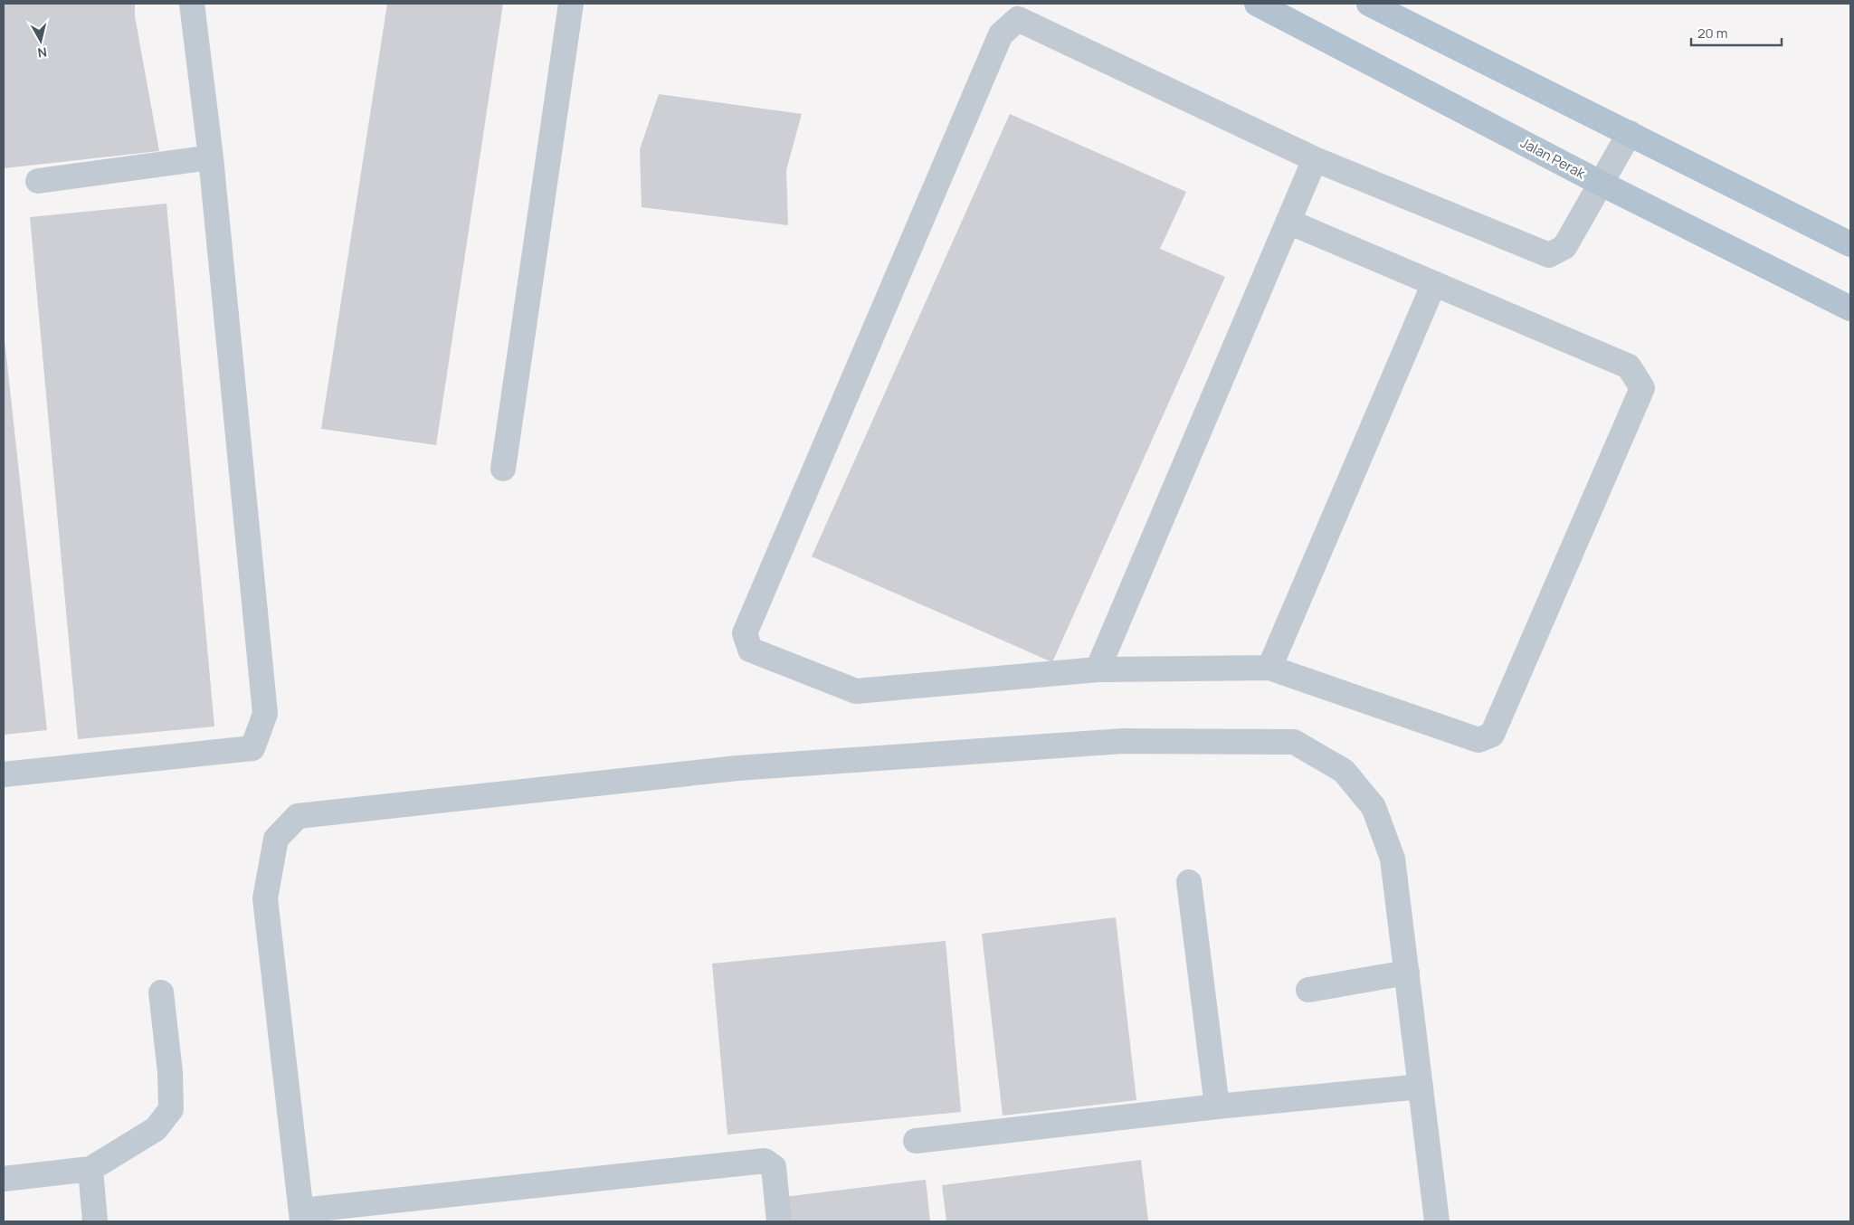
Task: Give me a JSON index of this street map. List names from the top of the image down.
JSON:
{
  "streets": {
    "main road": ["Jalan Perak"]
  },
  "scale_bar": "20 m",
  "north": "bottom"
}
